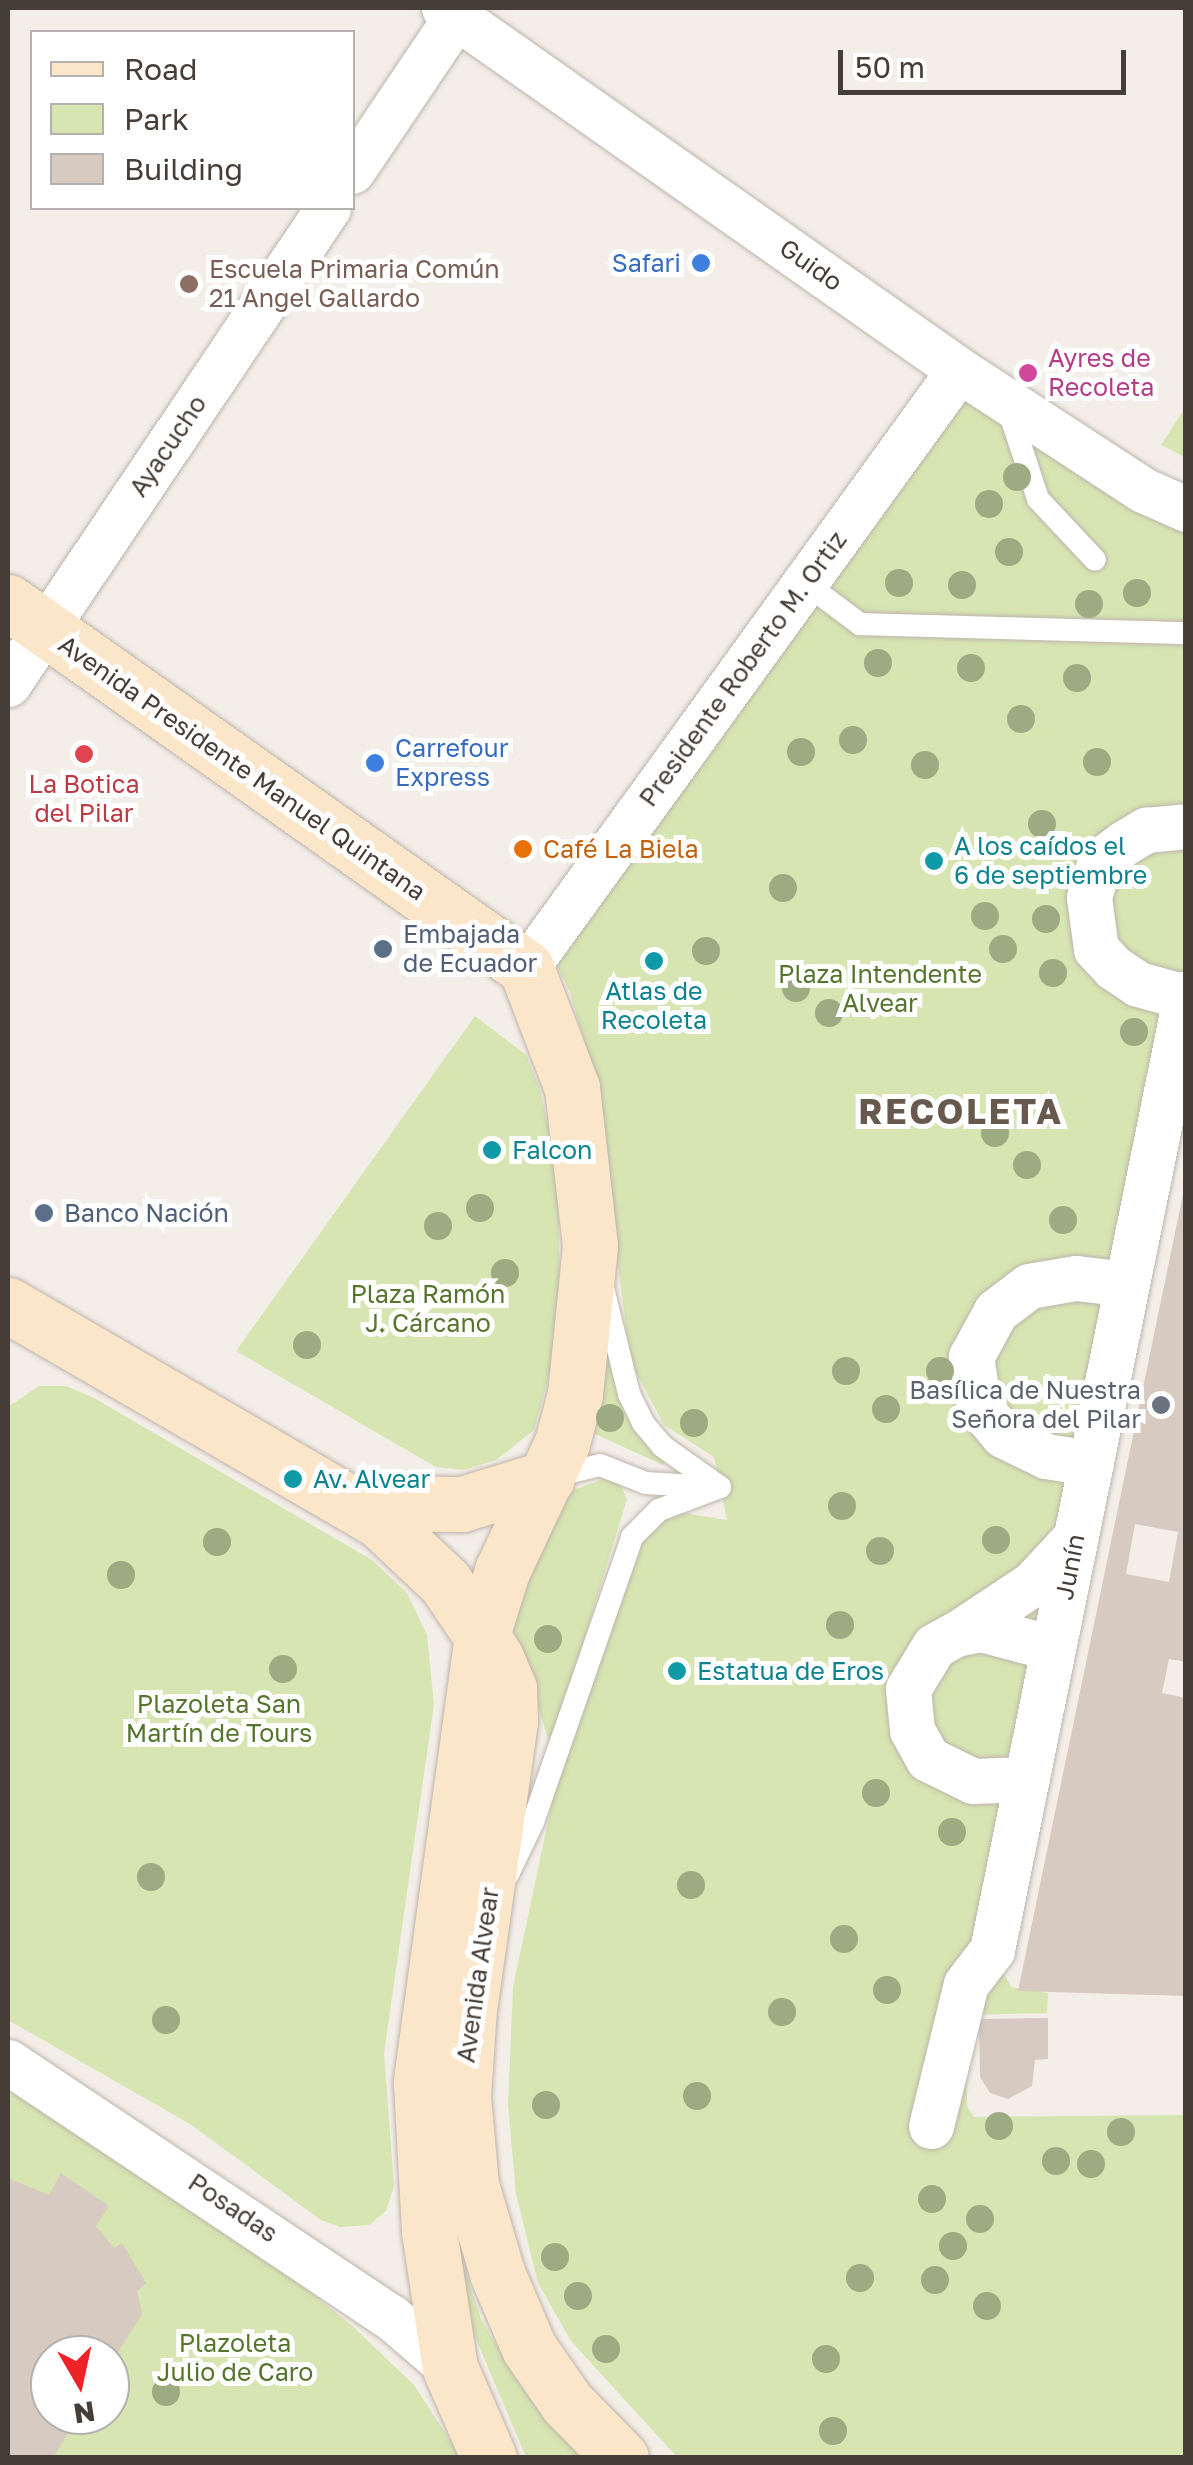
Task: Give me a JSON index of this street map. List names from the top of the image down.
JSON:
{
  "streets": {
    "main road": ["Avenida Presidente Manuel Quintana", "Avenida Alvear"],
    "street": [
      "Guido",
      "Ayacucho",
      "Presidente Roberto M. Ortiz",
      "Junín",
      "Posadas"
    ]
  },
  "crossings": [
    ["Guido", "Presidente Roberto M. Ortiz"],
    ["Ayacucho", "Avenida Presidente Manuel Quintana"],
    ["Presidente Roberto M. Ortiz", "Avenida Presidente Manuel Quintana"],
    ["Avenida Alvear", "Posadas"]
  ],
  "districts": ["RECOLETA"],
  "parks": [
    "Plaza Intendente Alvear",
    "Plaza Ramón J. Cárcano",
    "Plazoleta San Martín de Tours",
    "Plazoleta Julio de Caro"
  ],
  "places": [
    "Safari",
    "Escuela Primaria Común 21 Angel Gallardo",
    "Ayres de Recoleta",
    "La Botica del Pilar",
    "Carrefour Express",
    "Café La Biela",
    "A los caídos el 6 de septiembre",
    "Embajada de Ecuador",
    "Atlas de Recoleta",
    "Falcon",
    "Banco Nación",
    "Basílica de Nuestra Señora del Pilar",
    "Av. Alvear",
    "Estatua de Eros"
  ],
  "legend": ["Road", "Park", "Building"],
  "scale_bar": "50 m",
  "north": "bottom"
}
